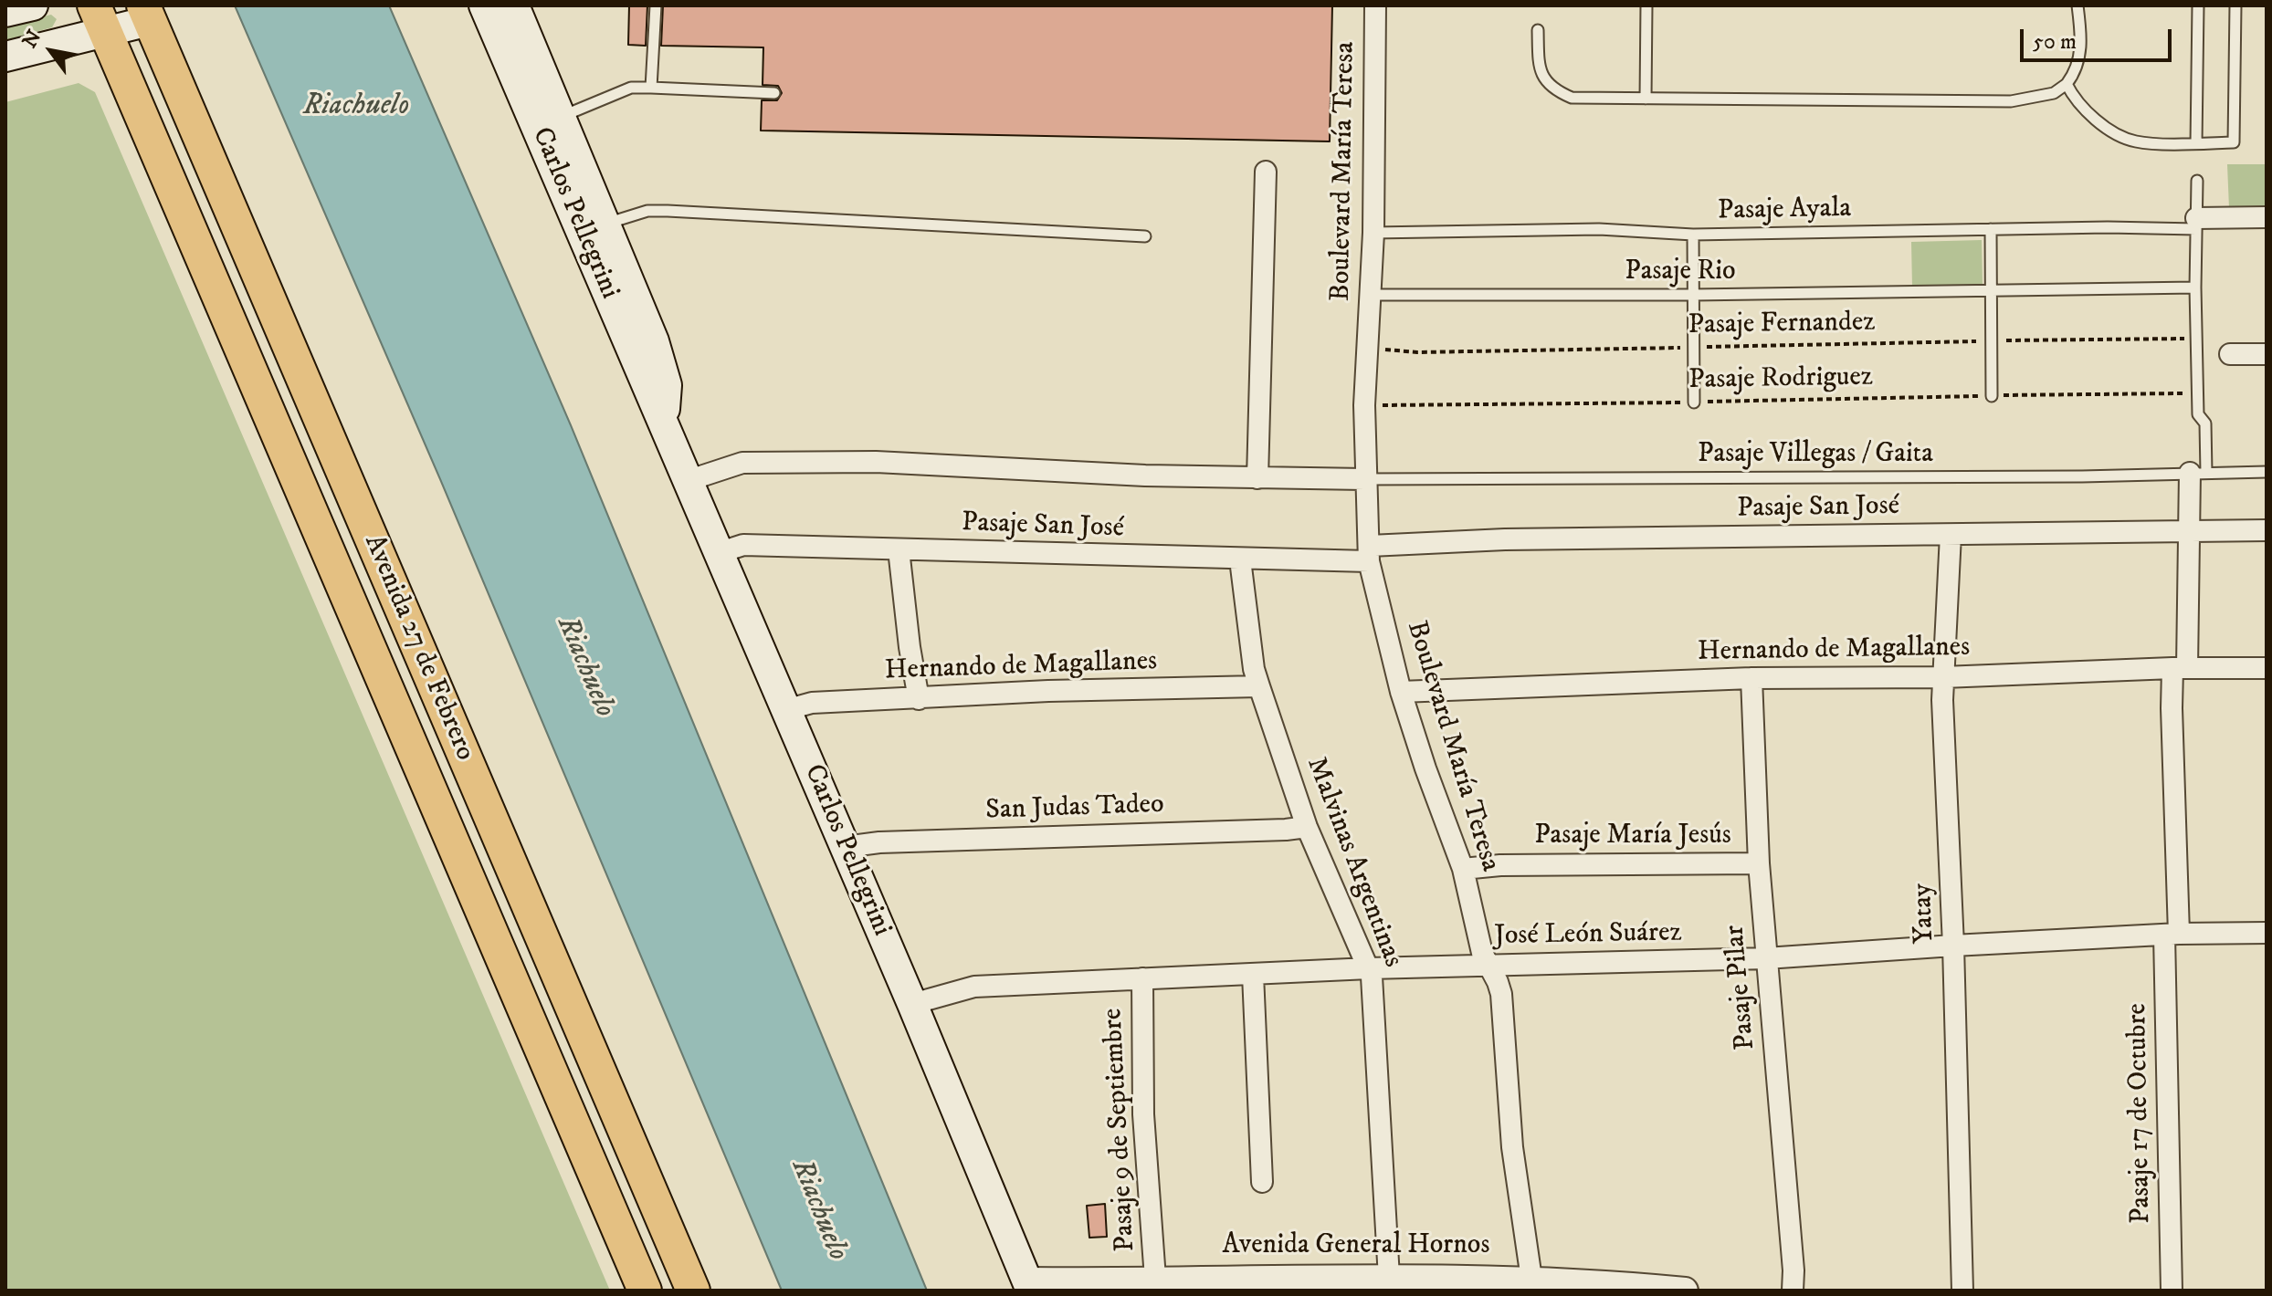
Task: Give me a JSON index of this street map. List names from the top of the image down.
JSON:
{
  "streets": {
    "main road": ["Carlos Pellegrini", "Avenida 27 de Febrero"],
    "street": [
      "Boulevard María Teresa",
      "Pasaje San José",
      "Hernando de Magallanes",
      "San Judas Tadeo",
      "Pasaje María Jesús",
      "Malvinas Argentinas",
      "Yatay",
      "José León Suárez",
      "Pasaje Pilar",
      "Pasaje 17 de Octubre",
      "Pasaje 9 de Septiembre",
      "Avenida General Hornos"
    ],
    "lane": ["Pasaje Ayala", "Pasaje Rio", "Pasaje Villegas / Gaita"],
    "path": ["Pasaje Fernandez", "Pasaje Rodriguez"]
  },
  "crossings": [
    ["Boulevard María Teresa", "Pasaje Ayala"],
    ["Boulevard María Teresa", "Pasaje Rio"],
    ["Boulevard María Teresa", "Pasaje Fernandez"],
    ["Boulevard María Teresa", "Pasaje Rodriguez"],
    ["Boulevard María Teresa", "Pasaje Villegas / Gaita"],
    ["Boulevard María Teresa", "Pasaje San José"],
    ["Boulevard María Teresa", "Hernando de Magallanes"],
    ["Boulevard María Teresa", "Pasaje María Jesús"],
    ["Boulevard María Teresa", "José León Suárez"],
    ["Boulevard María Teresa", "Avenida General Hornos"],
    ["Carlos Pellegrini", "Pasaje San José"],
    ["Carlos Pellegrini", "Hernando de Magallanes"],
    ["Carlos Pellegrini", "San Judas Tadeo"],
    ["Carlos Pellegrini", "José León Suárez"],
    ["Carlos Pellegrini", "Avenida General Hornos"],
    ["Pasaje Villegas / Gaita", "Pasaje 17 de Octubre"],
    ["Pasaje San José", "Malvinas Argentinas"],
    ["Pasaje San José", "Yatay"],
    ["Pasaje San José", "Pasaje 17 de Octubre"],
    ["Hernando de Magallanes", "Malvinas Argentinas"],
    ["Hernando de Magallanes", "Yatay"],
    ["Hernando de Magallanes", "Pasaje Pilar"],
    ["Hernando de Magallanes", "Pasaje 17 de Octubre"],
    ["San Judas Tadeo", "Malvinas Argentinas"],
    ["Pasaje María Jesús", "Pasaje Pilar"],
    ["Malvinas Argentinas", "José León Suárez"],
    ["Malvinas Argentinas", "Avenida General Hornos"],
    ["Yatay", "José León Suárez"],
    ["José León Suárez", "Pasaje Pilar"],
    ["José León Suárez", "Pasaje 17 de Octubre"],
    ["José León Suárez", "Pasaje 9 de Septiembre"],
    ["Pasaje 9 de Septiembre", "Avenida General Hornos"]
  ],
  "water": ["Riachuelo"],
  "scale_bar": "50 m",
  "north": "top left"
}
